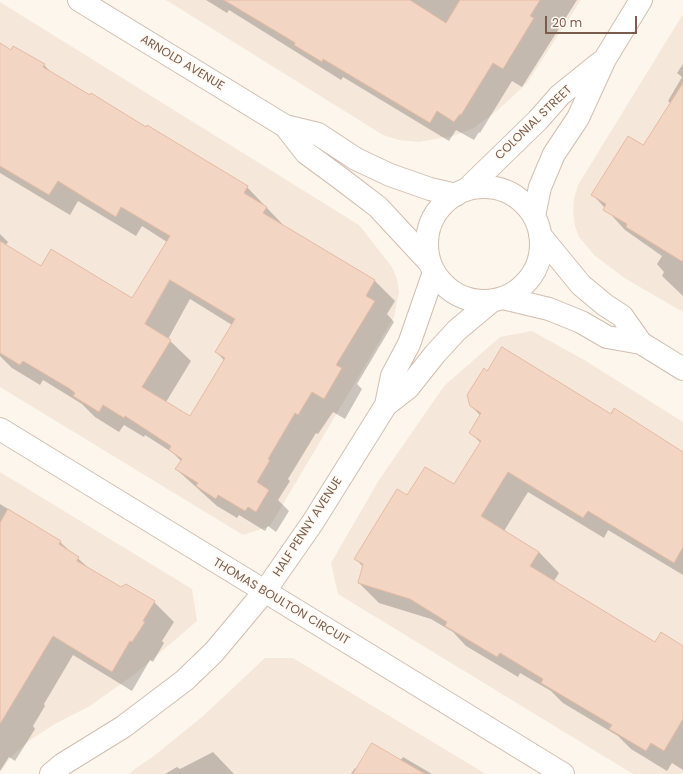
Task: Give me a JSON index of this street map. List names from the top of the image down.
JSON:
{
  "streets": {
    "street": [
      "ARNOLD AVENUE",
      "COLONIAL STREET",
      "HALF PENNY AVENUE",
      "THOMAS BOULTON CIRCUIT"
    ]
  },
  "crossings": [
    ["ARNOLD AVENUE", "COLONIAL STREET"],
    ["ARNOLD AVENUE", "HALF PENNY AVENUE"],
    ["COLONIAL STREET", "HALF PENNY AVENUE"],
    ["HALF PENNY AVENUE", "THOMAS BOULTON CIRCUIT"]
  ],
  "scale_bar": "20 m"
}
